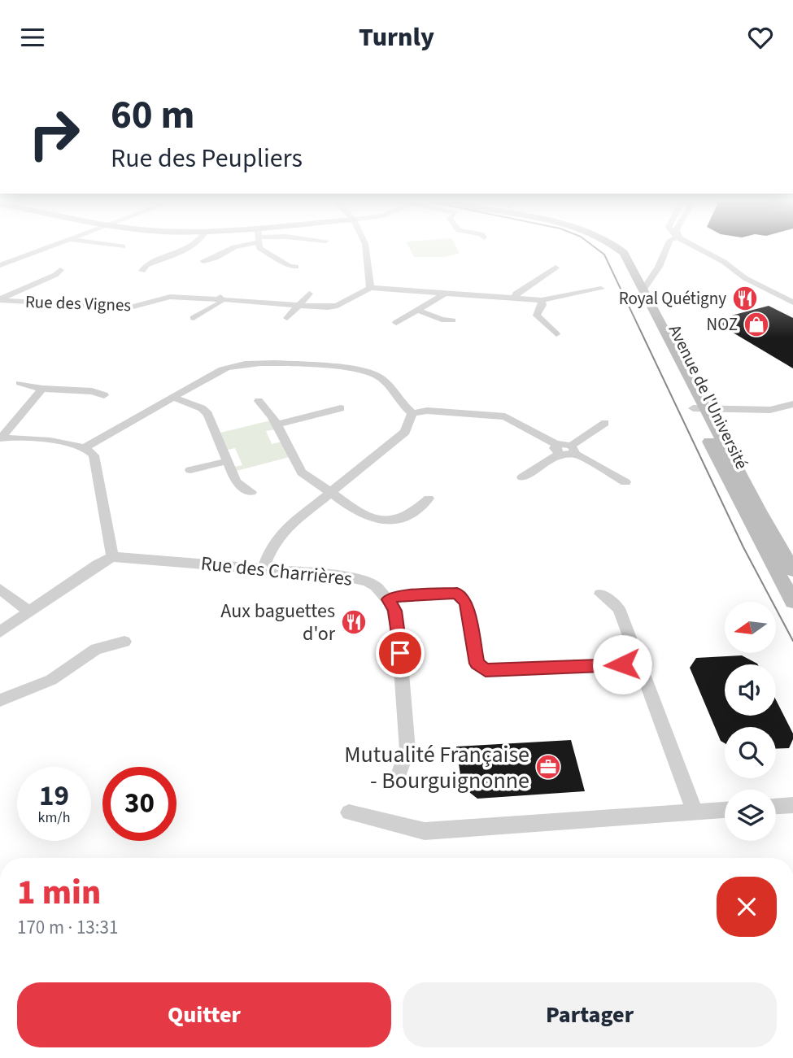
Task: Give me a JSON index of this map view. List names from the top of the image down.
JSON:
{
  "streets": {
    "main road": ["Avenue de l'Université"],
    "street": ["Rue des Vignes", "Rue des Charrières"]
  },
  "places": {
    "restaurant": ["Royal Quétigny", "Aux baguettes d'or"],
    "shop": ["NOZ"],
    "office": ["Mutualité Française - Bourguignonne"]
  },
  "north": "left",
  "page": {
    "header": "Turnly",
    "turn": ["60 m", "Rue des Peupliers"],
    "speed": "19 km/h",
    "limit": "30",
    "heading": ["1 min", "170 m · 13:31"],
    "buttons": ["Quitter", "Partager"]
  }
}
